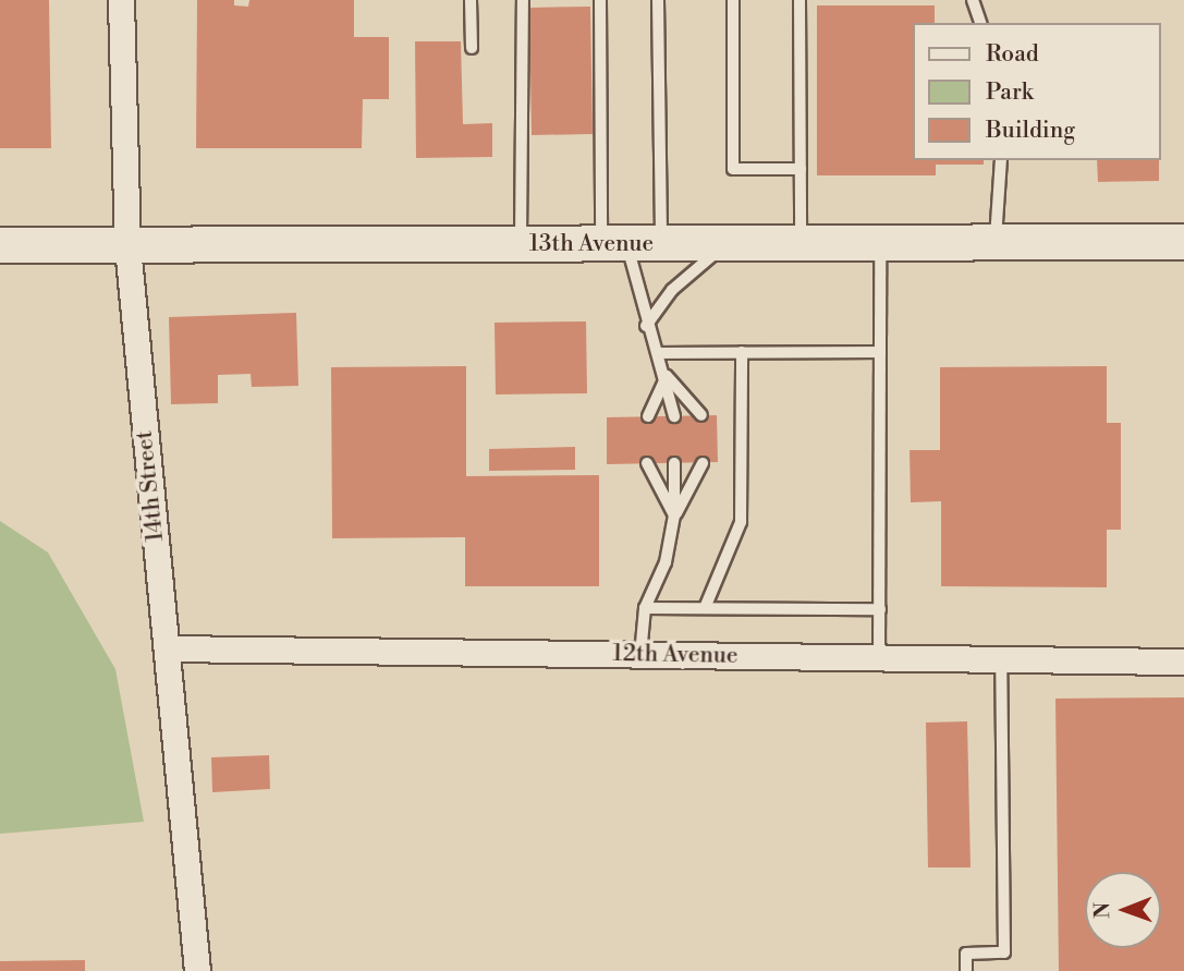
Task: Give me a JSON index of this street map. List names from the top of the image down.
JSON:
{
  "streets": {
    "street": ["13th Avenue", "14th Street", "12th Avenue"]
  },
  "crossings": [
    ["13th Avenue", "14th Street"],
    ["14th Street", "12th Avenue"]
  ],
  "legend": ["Road", "Park", "Building"],
  "north": "left"
}
